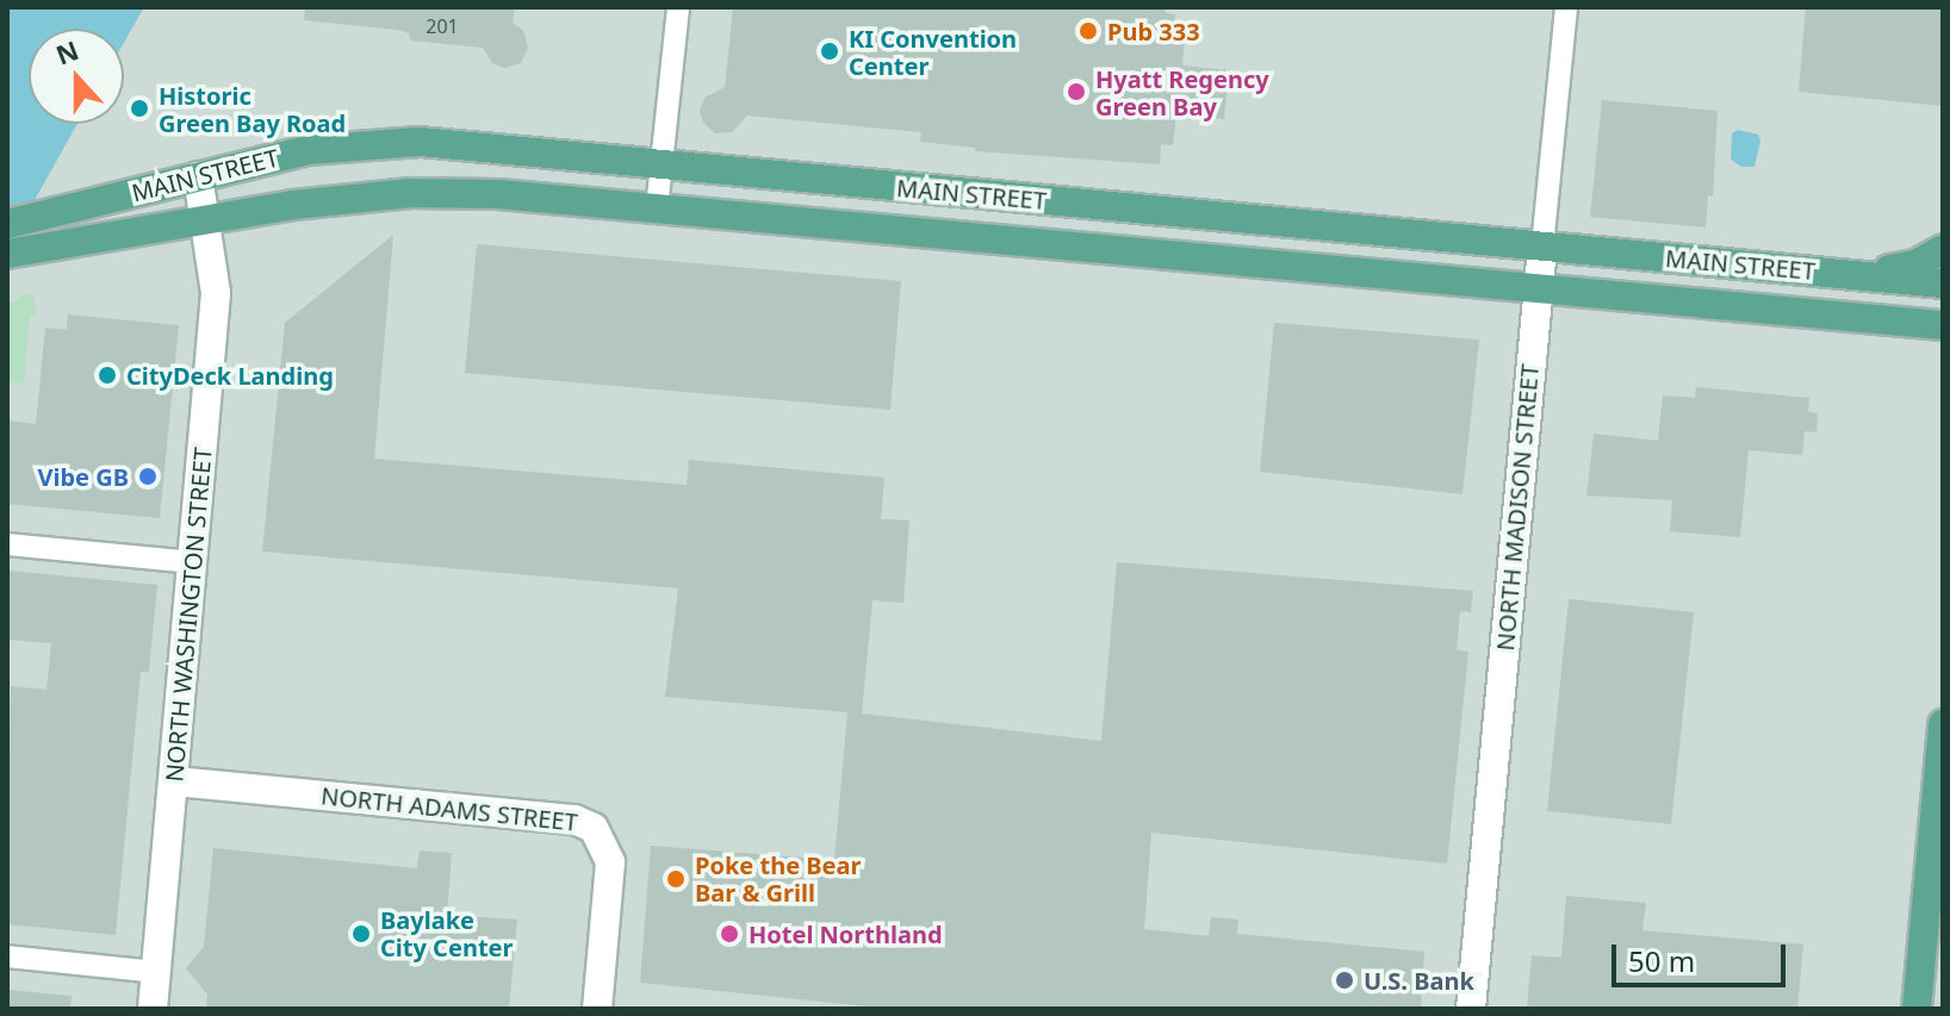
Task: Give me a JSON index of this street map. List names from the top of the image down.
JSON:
{
  "streets": {
    "main road": ["MAIN STREET"],
    "street": ["NORTH MADISON STREET", "NORTH WASHINGTON STREET", "NORTH ADAMS STREET"]
  },
  "crossings": [
    ["MAIN STREET", "NORTH MADISON STREET"],
    ["MAIN STREET", "NORTH WASHINGTON STREET"],
    ["NORTH WASHINGTON STREET", "NORTH ADAMS STREET"]
  ],
  "places": [
    "Pub 333",
    "KI Convention Center",
    "Hyatt Regency Green Bay",
    "Historic Green Bay Road",
    "CityDeck Landing",
    "Vibe GB",
    "Poke the Bear Bar & Grill",
    "Baylake City Center",
    "Hotel Northland",
    "U.S. Bank"
  ],
  "house_numbers": ["201"],
  "scale_bar": "50 m",
  "north": "top"
}
